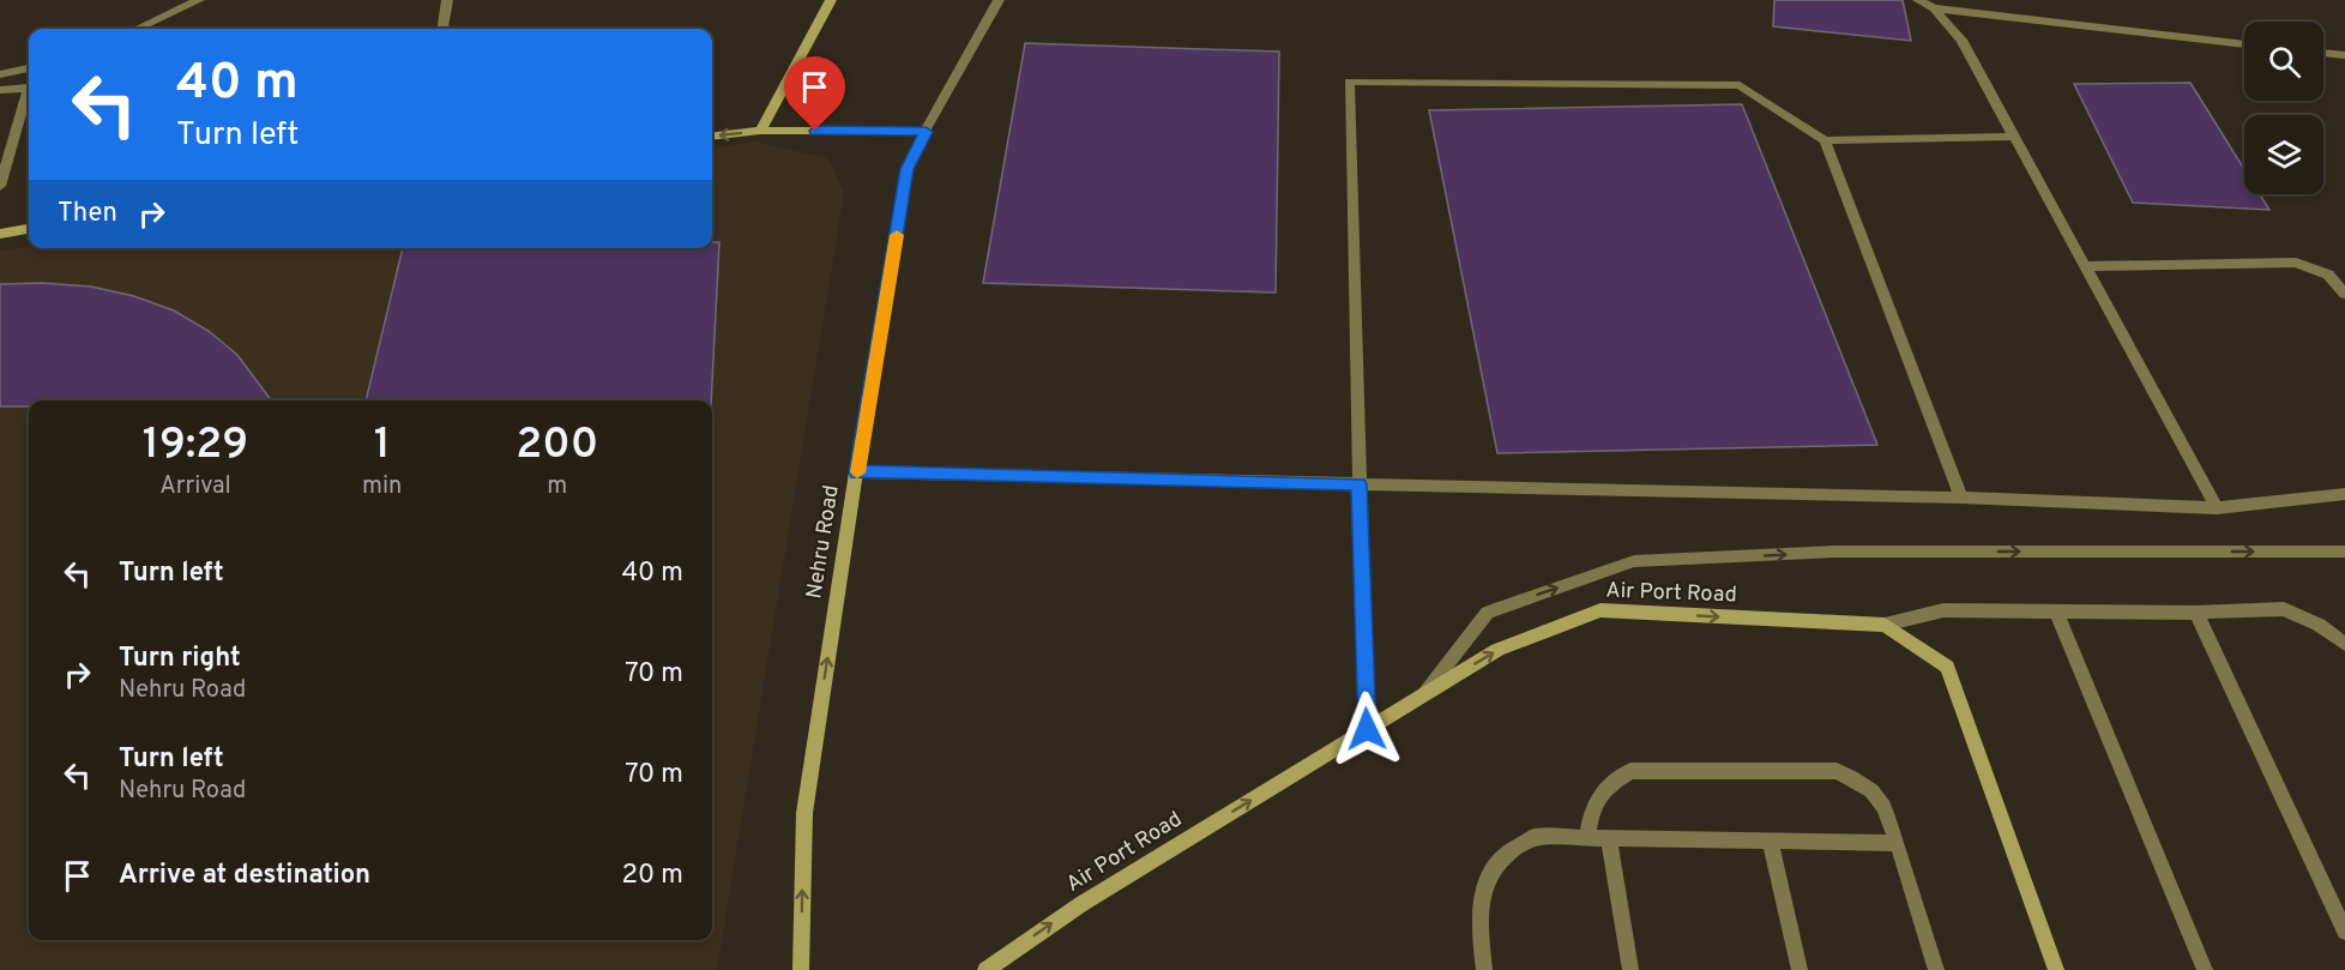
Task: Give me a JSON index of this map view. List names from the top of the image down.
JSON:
{
  "streets": {
    "street": ["Nehru Road", "Air Port Road"]
  },
  "one_way": ["Nehru Road", "Air Port Road"],
  "page": {
    "turn": ["40 m", "Turn left"],
    "then": "Then",
    "eta": [
      "19:29",
      "Arrival",
      "1",
      "min",
      "200",
      "m"
    ],
    "list": [
      {
        "name": "Turn left",
        "value": "40 m"
      },
      {
        "name": "Turn right",
        "note": "Nehru Road",
        "value": "70 m"
      },
      {
        "name": "Turn left",
        "note": "Nehru Road",
        "value": "70 m"
      },
      {
        "name": "Arrive at destination",
        "value": "20 m"
      }
    ]
  }
}
